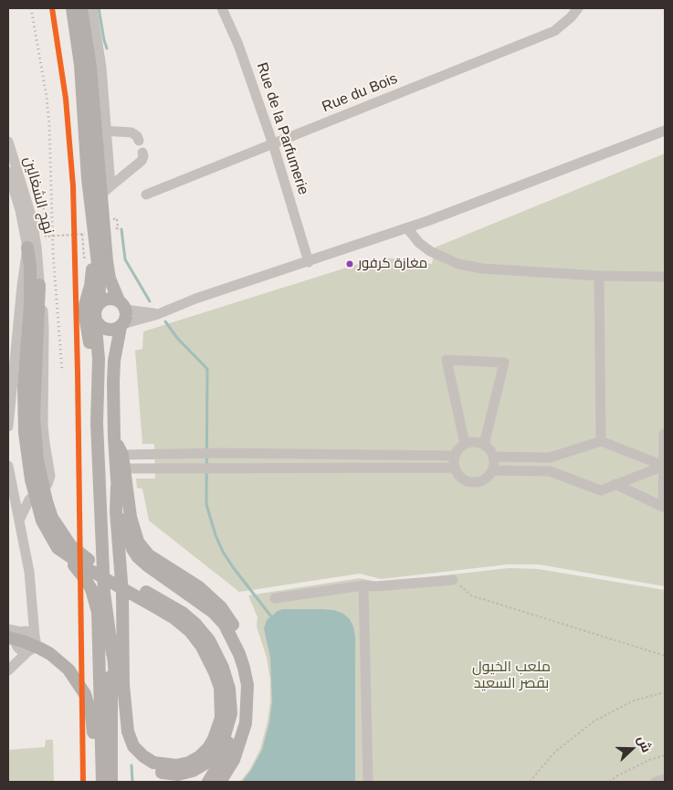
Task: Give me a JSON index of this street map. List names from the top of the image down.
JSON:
{
  "streets": {
    "street": ["Rue du Bois", "Rue de la Parfumerie", "نهج الشغالين"]
  },
  "crossings": [
    ["Rue du Bois", "Rue de la Parfumerie"]
  ],
  "parks": ["ملعب الخيول بقصر السعيد"],
  "places": ["مغازة كرفور"],
  "north": "right"
}
